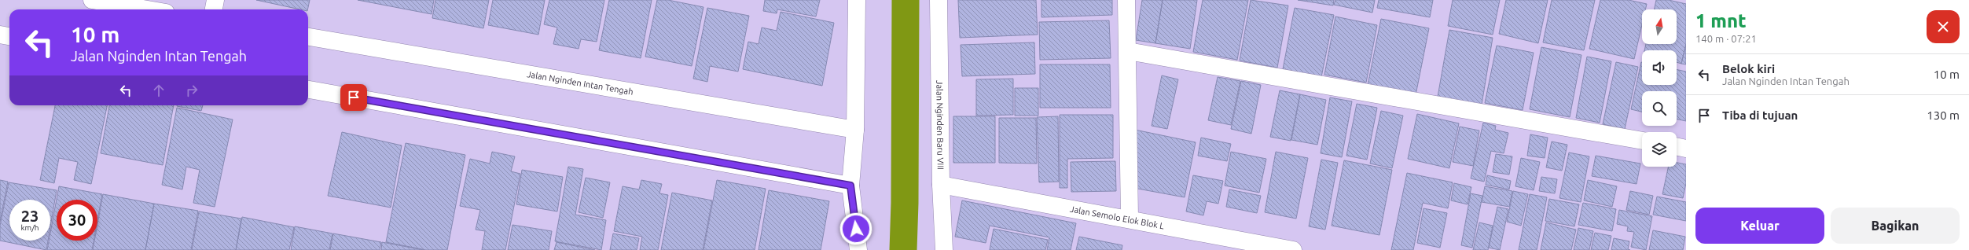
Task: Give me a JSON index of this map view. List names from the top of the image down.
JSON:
{
  "streets": {
    "street": ["Jalan Nginden Intan Tengah", "Jalan Nginden Baru VIII", "Jalan Semolo Elok Blok L"]
  },
  "crossings": [
    ["Jalan Nginden Baru VIII", "Jalan Semolo Elok Blok L"]
  ],
  "north": "top",
  "page": {
    "heading": ["1 mnt", "140 m · 07:21"],
    "turn": ["10 m", "Jalan Nginden Intan Tengah"],
    "list": [
      {
        "name": "Belok kiri",
        "note": "Jalan Nginden Intan Tengah",
        "value": "10 m"
      },
      {
        "name": "Tiba di tujuan",
        "value": "130 m"
      }
    ],
    "speed": "23 km/h",
    "limit": "30",
    "buttons": ["Keluar", "Bagikan"]
  }
}
